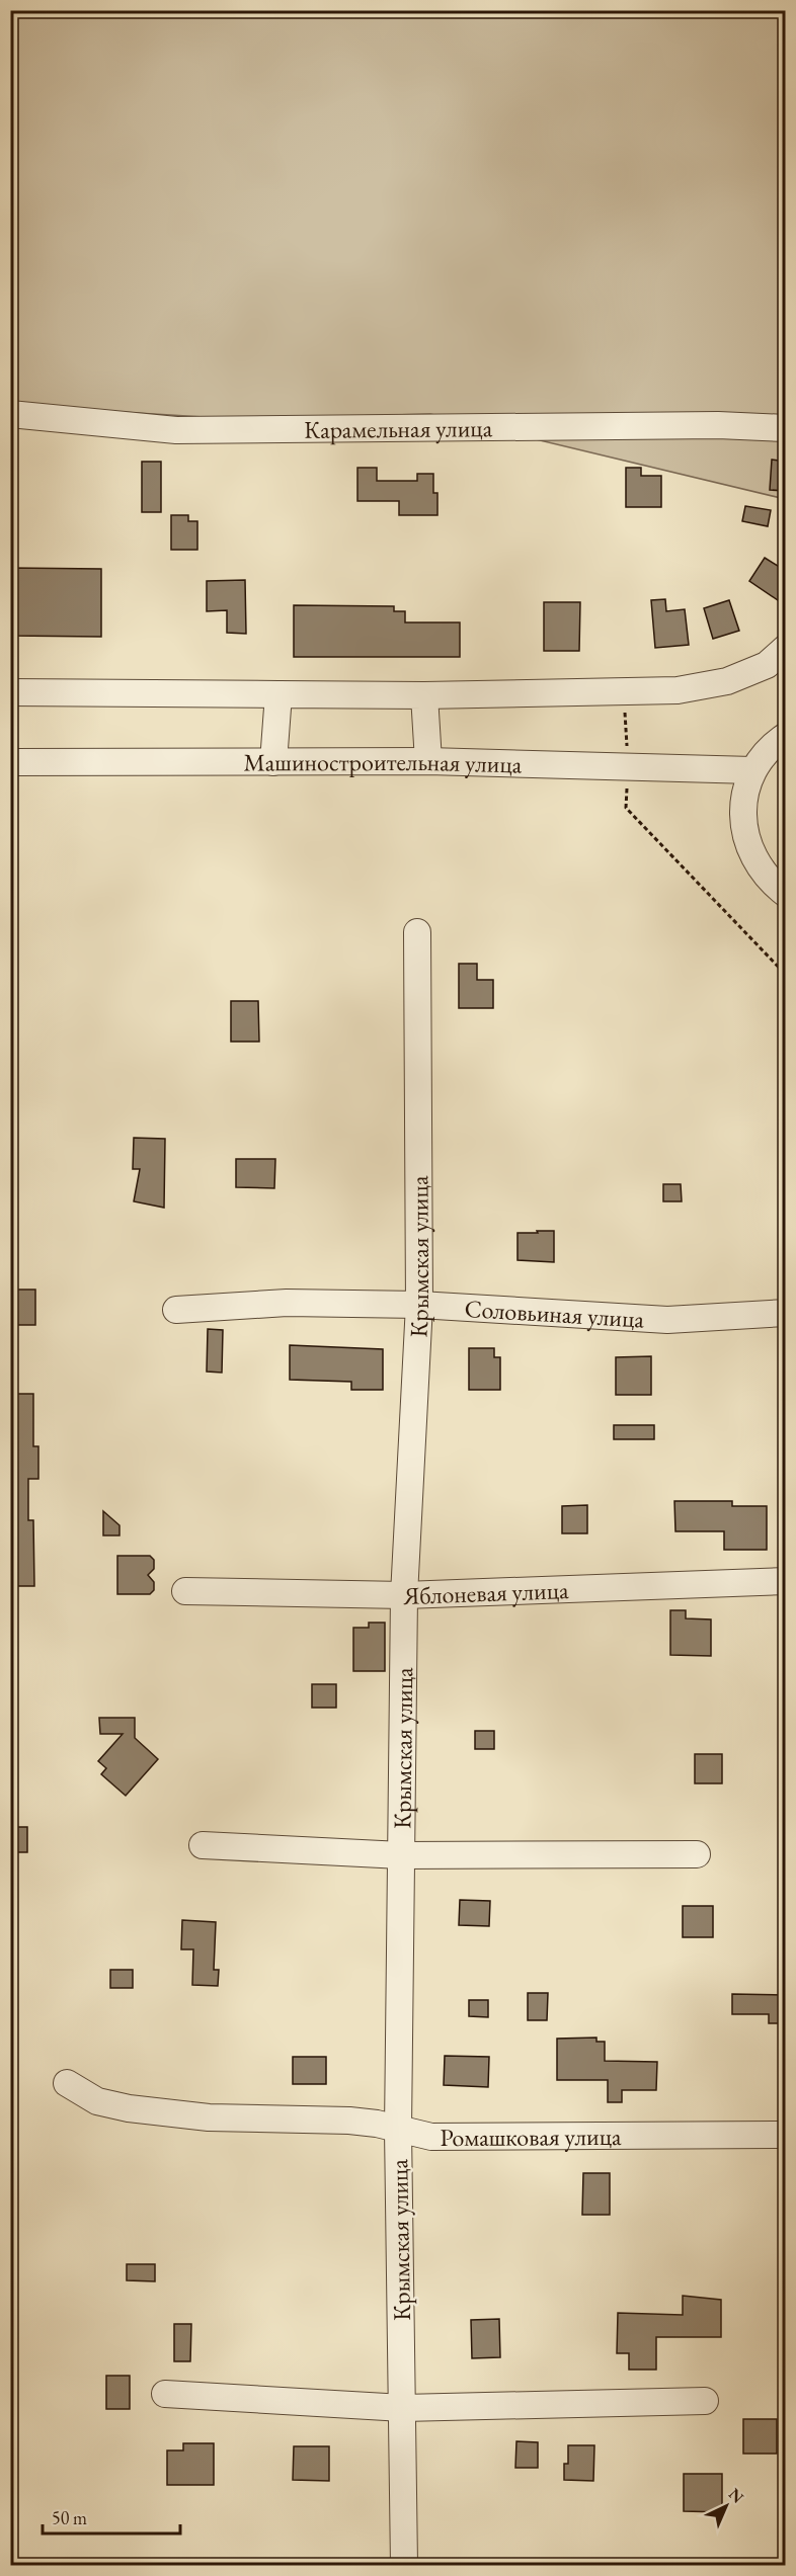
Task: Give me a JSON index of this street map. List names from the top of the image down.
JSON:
{
  "streets": {
    "street": [
      "Карамельная улица",
      "Машиностроительная улица",
      "Крымская улица",
      "Соловьиная улица",
      "Яблоневая улица",
      "Ромашковая улица"
    ]
  },
  "crossings": [
    ["Крымская улица", "Соловьиная улица"],
    ["Крымская улица", "Яблоневая улица"],
    ["Крымская улица", "Ромашковая улица"]
  ],
  "scale_bar": "50 m",
  "north": "top right"
}
